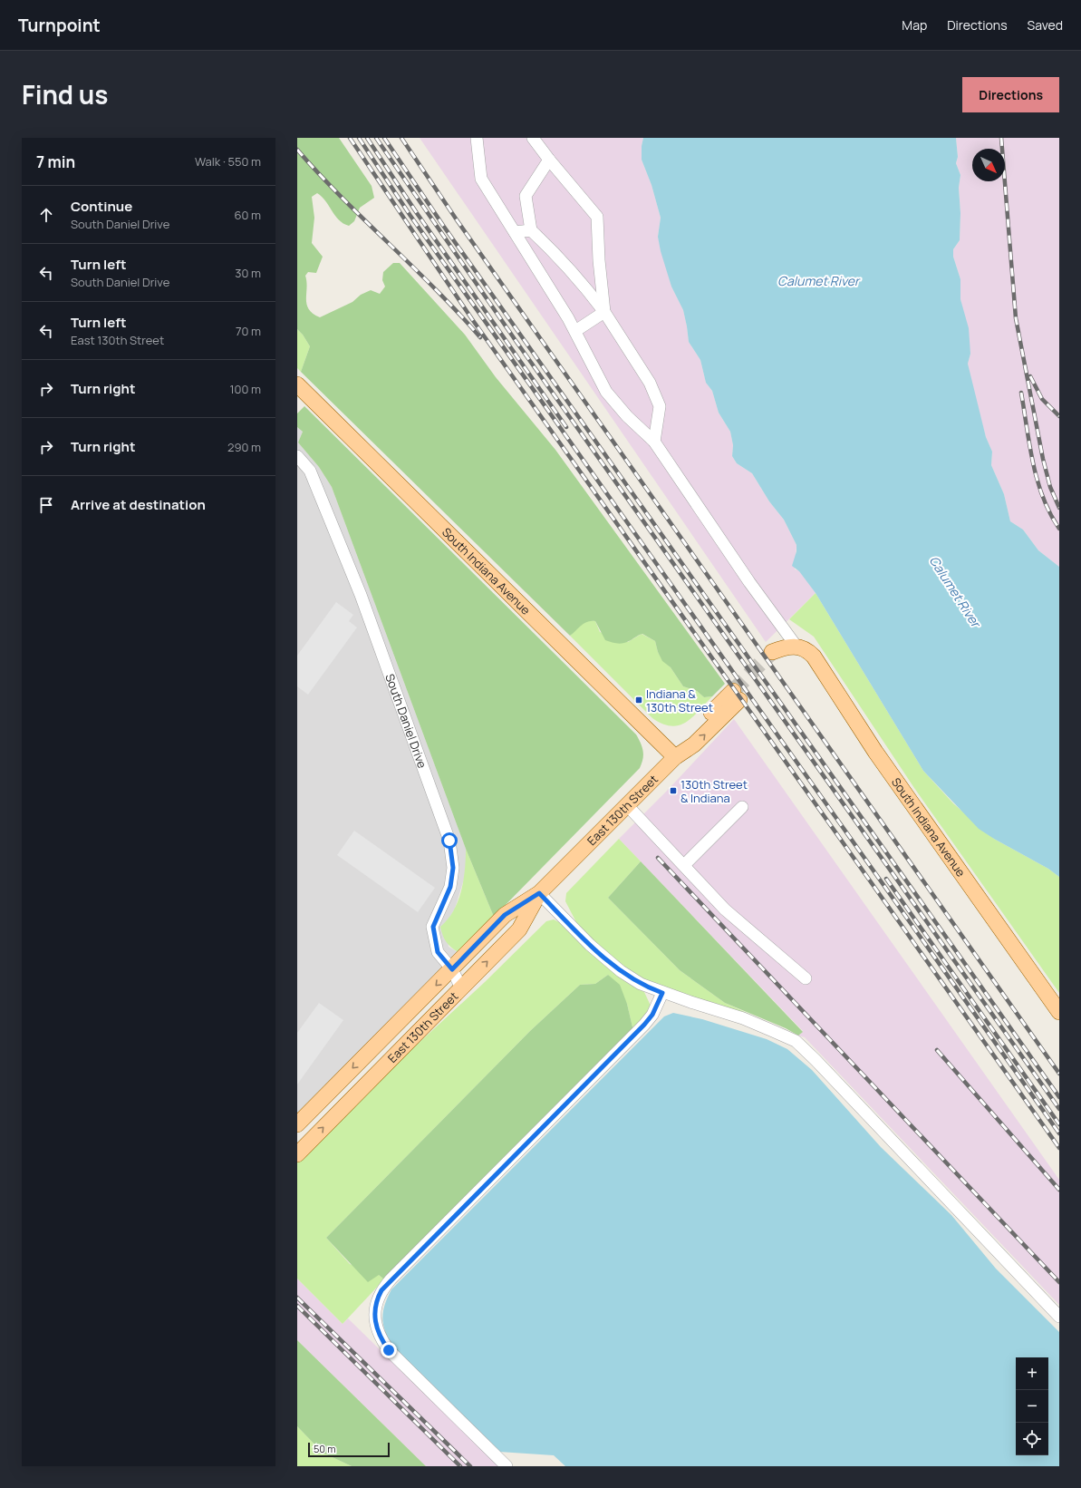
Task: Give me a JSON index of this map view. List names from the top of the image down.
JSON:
{
  "streets": {
    "main road": ["South Indiana Avenue", "East 130th Street"],
    "street": ["South Daniel Drive"]
  },
  "crossings": [
    ["South Indiana Avenue", "East 130th Street"],
    ["South Daniel Drive", "East 130th Street"]
  ],
  "water": ["Calumet River"],
  "places": {
    "transit": ["Indiana & 130th Street", "130th Street & Indiana"]
  },
  "scale_bar": "50 m",
  "north": "bottom right",
  "page": {
    "header": "Turnpoint",
    "nav": ["Map", "Directions", "Saved"],
    "title": "Find us",
    "buttons": "Directions",
    "heading": ["7 min", "Walk · 550 m"],
    "list": [
      ["Continue", "South Daniel Drive", "60 m"],
      ["Turn left", "South Daniel Drive", "30 m"],
      ["Turn left", "East 130th Street", "70 m"],
      ["Turn right", "100 m"],
      ["Turn right", "290 m"],
      "Arrive at destination"
    ],
    "map_buttons": ["+", "−"],
    "scale": "50 m"
  }
}
